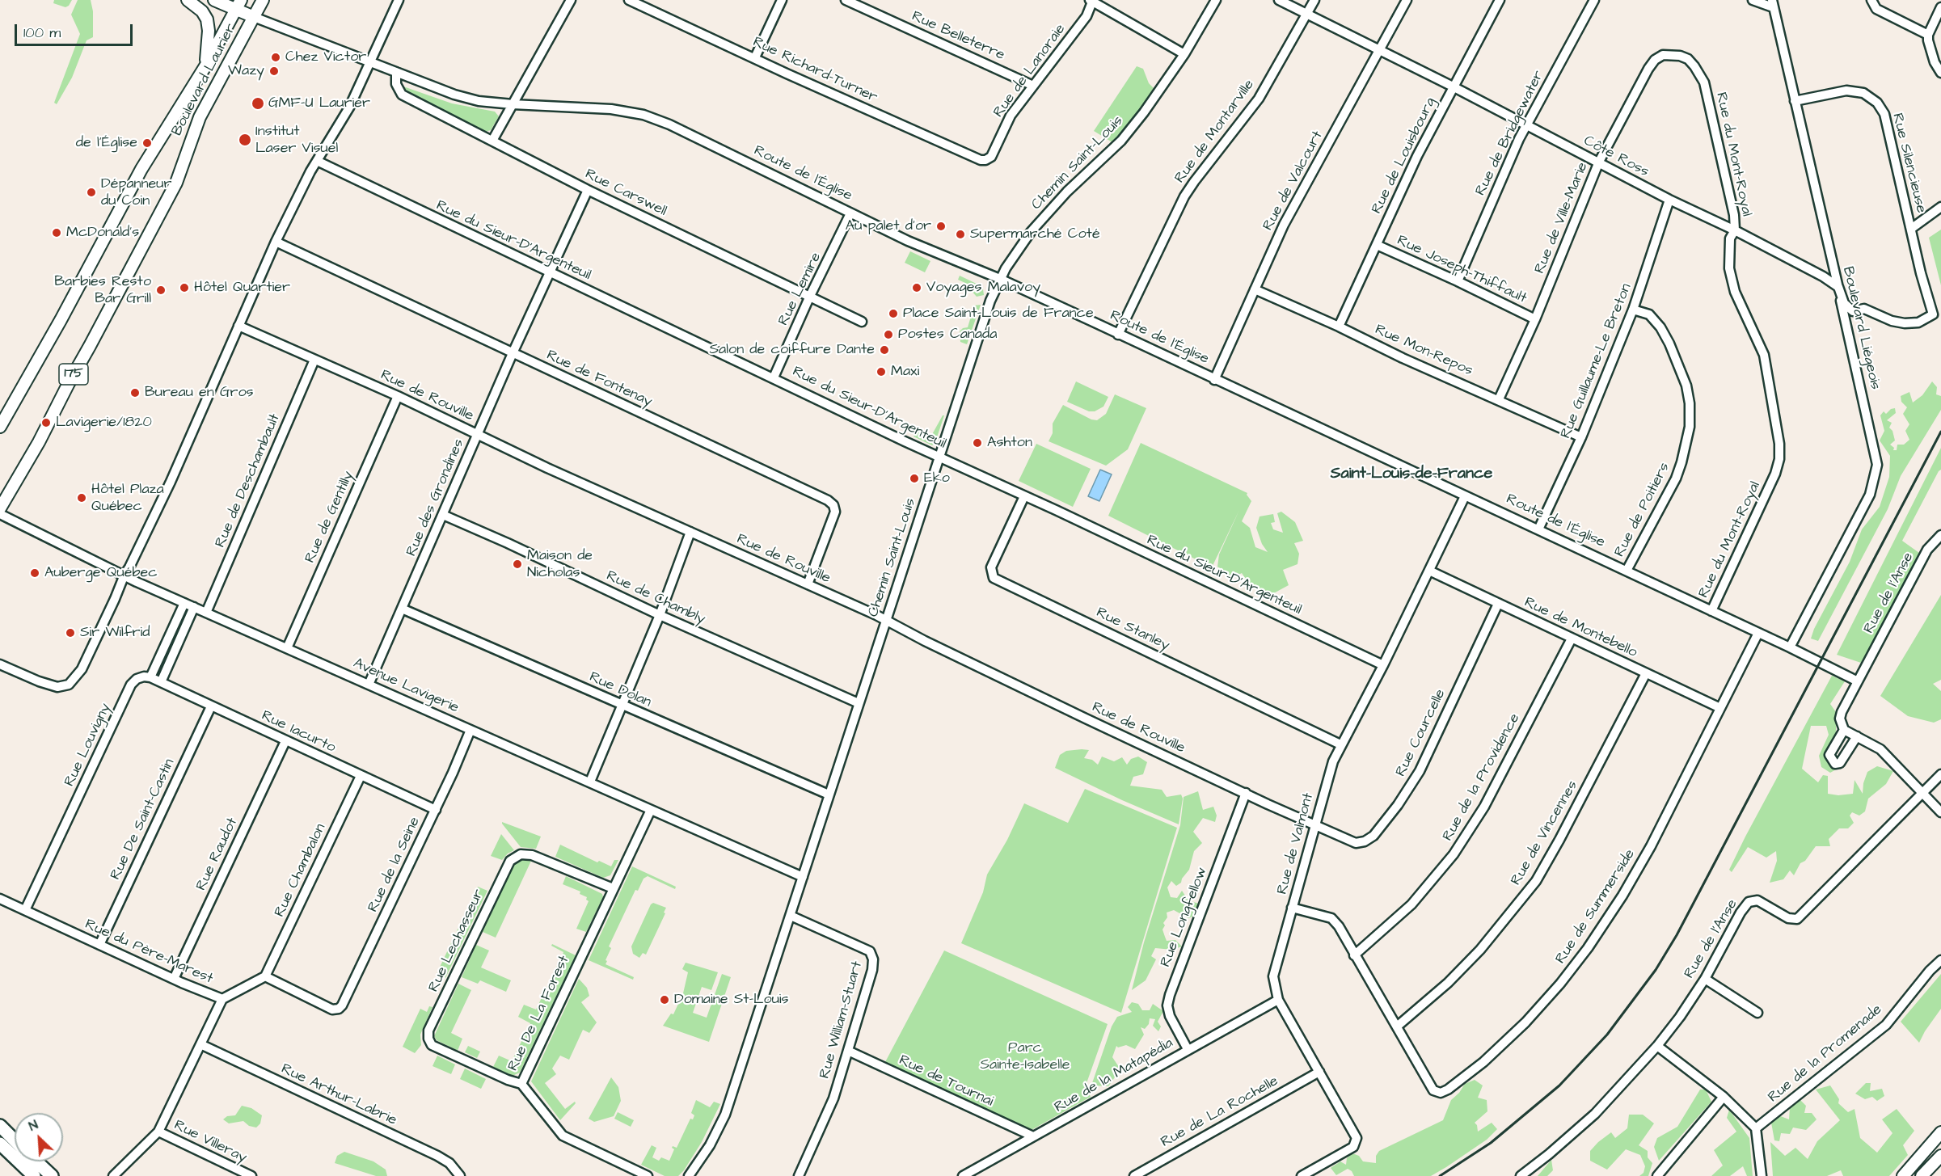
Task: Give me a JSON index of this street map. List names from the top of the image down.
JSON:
{
  "streets": {
    "main road": ["Boulevard Laurier", "Route de l'Église", "175"],
    "street": [
      "Rue Belleterre",
      "Rue Richard-Turner",
      "Rue de Lanoraie",
      "Rue de Montarville",
      "Rue de Bridgewater",
      "Rue du Mont-Royal",
      "Rue de Louisbourg",
      "Côte Ross",
      "Chemin Saint-Louis",
      "Rue Silencieuse",
      "Rue de Valcourt",
      "Rue Carswell",
      "Rue de Ville-Marie",
      "Rue du Sieur-D'Argenteuil",
      "Rue Joseph-Thiffault",
      "Rue Lemire",
      "Boulevard Liégeois",
      "Rue Mon-Repos",
      "Rue Guillaume-Le Breton",
      "Rue de Fontenay",
      "Rue de Rouville",
      "Rue de Deschambault",
      "Rue des Grondines",
      "Rue de Poitiers",
      "Rue de Gentilly",
      "Rue de l'Anse",
      "Rue de Chambly",
      "Rue de Montebello",
      "Rue Stanley",
      "Avenue Lavigerie",
      "Rue Dolan",
      "Rue Iacurto",
      "Rue Courcelle",
      "Rue Louvigny",
      "Rue de la Providence",
      "Rue De Saint-Castin",
      "Rue de Vincennes",
      "Rue de Valmont",
      "Rue Raudot",
      "Rue de la Seine",
      "Rue Chambalon",
      "Rue de Summerside",
      "Rue Longfellow",
      "Rue Lechasseur",
      "Rue du Père-Marest",
      "Rue De La Forest",
      "Rue William-Stuart",
      "Rue de la Promenade",
      "Rue de la Matapédia",
      "Rue de Tournai",
      "Rue Arthur-Labrie",
      "Rue de La Rochelle",
      "Rue Villeray"
    ]
  },
  "crossings": [
    ["Rue Belleterre", "Rue de Lanoraie"],
    ["Rue Richard-Turner", "Rue de Lanoraie"],
    ["Boulevard Laurier", "Route de l'Église"],
    ["Rue de Montarville", "Côte Ross"],
    ["Rue de Montarville", "Route de l'Église"],
    ["Rue de Bridgewater", "Côte Ross"],
    ["Rue de Bridgewater", "Rue Joseph-Thiffault"],
    ["Rue du Mont-Royal", "Côte Ross"],
    ["Rue du Mont-Royal", "Route de l'Église"],
    ["Rue du Mont-Royal", "Rue de Ville-Marie"],
    ["Rue de Louisbourg", "Côte Ross"],
    ["Rue de Louisbourg", "Rue Joseph-Thiffault"],
    ["Rue de Louisbourg", "Rue Mon-Repos"],
    ["Côte Ross", "Rue Silencieuse"],
    ["Côte Ross", "Rue de Valcourt"],
    ["Côte Ross", "Rue de Ville-Marie"],
    ["Côte Ross", "Boulevard Liégeois"],
    ["Côte Ross", "Rue Guillaume-Le Breton"],
    ["Chemin Saint-Louis", "Route de l'Église"],
    ["Chemin Saint-Louis", "Rue du Sieur-D'Argenteuil"],
    ["Chemin Saint-Louis", "Rue de Rouville"],
    ["Chemin Saint-Louis", "Rue de Chambly"],
    ["Chemin Saint-Louis", "Avenue Lavigerie"],
    ["Chemin Saint-Louis", "Rue Dolan"],
    ["Chemin Saint-Louis", "Rue William-Stuart"],
    ["Rue Silencieuse", "Boulevard Liégeois"],
    ["Route de l'Église", "Rue de Valcourt"],
    ["Route de l'Église", "Rue Carswell"],
    ["Route de l'Église", "Rue Lemire"],
    ["Route de l'Église", "Boulevard Liégeois"],
    ["Route de l'Église", "Rue Guillaume-Le Breton"],
    ["Route de l'Église", "Rue de Poitiers"],
    ["Route de l'Église", "Rue de l'Anse"],
    ["Route de l'Église", "Rue de Valmont"],
    ["Route de l'Église", "Rue de Summerside"],
    ["Rue de Valcourt", "Rue Mon-Repos"],
    ["Rue Carswell", "Rue Lemire"],
    ["Rue Carswell", "Rue des Grondines"],
    ["Rue de Ville-Marie", "Rue Joseph-Thiffault"],
    ["Rue de Ville-Marie", "Rue Mon-Repos"],
    ["Rue du Sieur-D'Argenteuil", "Rue Lemire"],
    ["Rue du Sieur-D'Argenteuil", "Rue des Grondines"],
    ["Rue du Sieur-D'Argenteuil", "Rue Stanley"],
    ["Rue du Sieur-D'Argenteuil", "Rue de Valmont"],
    ["Rue Mon-Repos", "Rue Guillaume-Le Breton"],
    ["Rue Guillaume-Le Breton", "Rue de Poitiers"],
    ["Rue de Fontenay", "Rue de Rouville"],
    ["Rue de Fontenay", "Rue des Grondines"],
    ["Rue de Rouville", "Rue de Deschambault"],
    ["Rue de Rouville", "Rue des Grondines"],
    ["Rue de Rouville", "Rue de Gentilly"],
    ["Rue de Rouville", "Rue Courcelle"],
    ["Rue de Rouville", "Rue de Valmont"],
    ["Rue de Rouville", "Rue Longfellow"],
    ["Rue de Deschambault", "Avenue Lavigerie"],
    ["Rue des Grondines", "Rue de Chambly"],
    ["Rue des Grondines", "Avenue Lavigerie"],
    ["Rue des Grondines", "Rue Dolan"],
    ["Rue de Gentilly", "Avenue Lavigerie"],
    ["Rue de Montebello", "Rue Courcelle"],
    ["Rue de Montebello", "Rue de la Providence"],
    ["Rue de Montebello", "Rue de Vincennes"],
    ["Rue de Montebello", "Rue de Valmont"],
    ["Rue de Montebello", "Rue de Summerside"],
    ["Rue Stanley", "Rue de Valmont"],
    ["Avenue Lavigerie", "Rue de la Seine"],
    ["Avenue Lavigerie", "Rue De La Forest"],
    ["Rue Iacurto", "Rue Louvigny"],
    ["Rue Iacurto", "Rue De Saint-Castin"],
    ["Rue Iacurto", "Rue Raudot"],
    ["Rue Iacurto", "Rue de la Seine"],
    ["Rue Iacurto", "Rue Chambalon"],
    ["Rue Courcelle", "Rue de Valmont"],
    ["Rue Louvigny", "Rue du Père-Marest"],
    ["Rue de la Providence", "Rue de Summerside"],
    ["Rue De Saint-Castin", "Rue du Père-Marest"],
    ["Rue de Vincennes", "Rue de Summerside"],
    ["Rue de Valmont", "Rue de Summerside"],
    ["Rue de Valmont", "Rue de la Matapédia"],
    ["Rue de Valmont", "Rue de La Rochelle"],
    ["Rue Raudot", "Rue du Père-Marest"],
    ["Rue de la Seine", "Rue Chambalon"],
    ["Rue de la Seine", "Rue du Père-Marest"],
    ["Rue Chambalon", "Rue du Père-Marest"],
    ["Rue Longfellow", "Rue de la Matapédia"],
    ["Rue Lechasseur", "Rue De La Forest"],
    ["Rue William-Stuart", "Rue de Tournai"],
    ["Rue de la Matapédia", "Rue de Tournai"]
  ],
  "districts": ["Saint-Louis-de-France"],
  "parks": ["Parc Sainte-Isabelle"],
  "places": [
    "Chez Victor",
    "Wazy",
    "GMF-U Laurier",
    "Institut Laser Visuel",
    "de l'Église",
    "Dépanneur du Coin",
    "Au palet d'or",
    "McDonald's",
    "Supermarché Coté",
    "Hôtel Quartier",
    "Voyages Malavoy",
    "Barbies Resto Bar Grill",
    "Place Saint-Louis de France",
    "Postes Canada",
    "Salon de coiffure Dante",
    "Maxi",
    "Bureau en Gros",
    "Lavigerie/1820",
    "Ashton",
    "Eko",
    "Hôtel Plaza Québec",
    "Maison de Nicholas",
    "Auberge Québec",
    "Sir Wilfrid",
    "Domaine St-Louis"
  ],
  "scale_bar": "100 m",
  "north": "top left"
}
